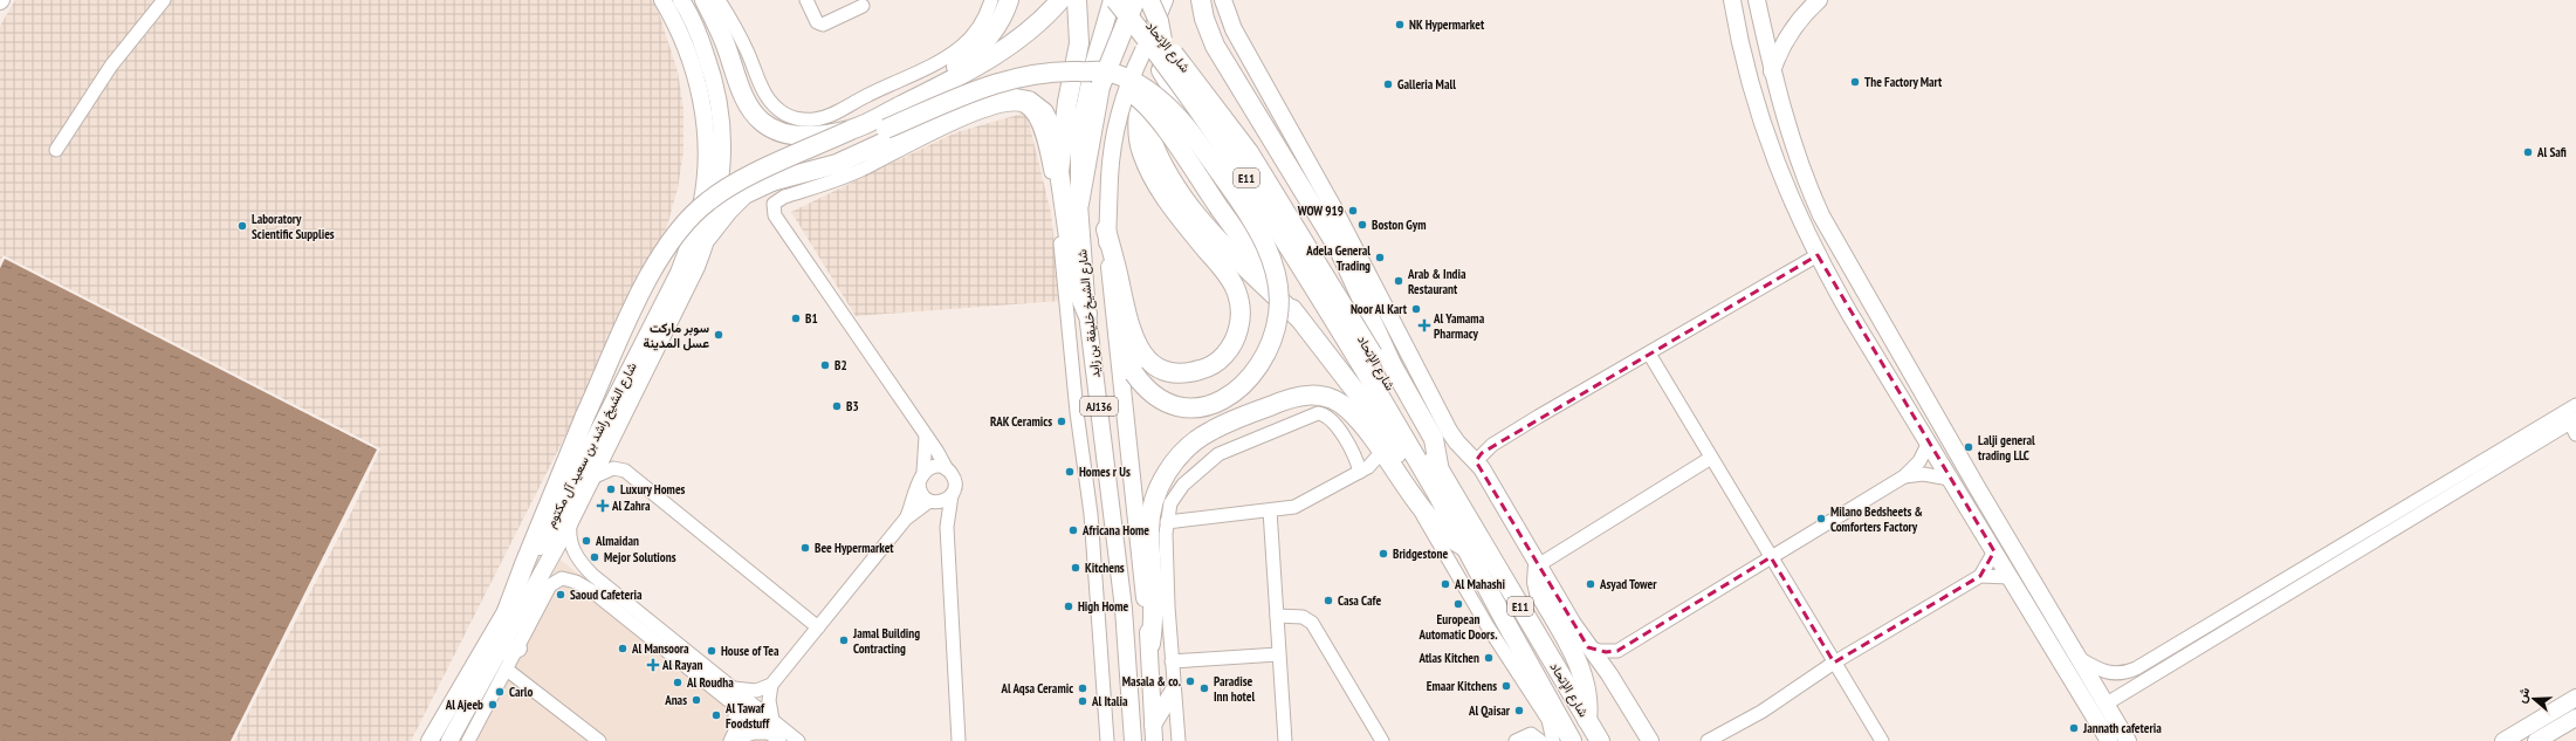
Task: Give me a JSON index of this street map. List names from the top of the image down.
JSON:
{
  "streets": {
    "highway": ["شارع الإتحاد", "E11"],
    "main road": ["شارع الشيخ خليفة بن زايد", "AJ136", "شارع الشيخ راشد بن سعيد آل مكتوم"]
  },
  "crossings": [
    ["شارع الإتحاد", "شارع الشيخ خليفة بن زايد"],
    ["شارع الإتحاد", "AJ136"],
    ["شارع الشيخ خليفة بن زايد", "AJ136"]
  ],
  "places": {
    "other": [
      "NK Hypermarket",
      "The Factory Mart",
      "Galleria Mall",
      "Al Safi",
      "WOW 919",
      "Boston Gym",
      "Laboratory Scientific Supplies",
      "Adela General Trading",
      "Arab & India Restaurant",
      "Noor Al Kart",
      "B1",
      "سوبر ماركت عسل المدينة",
      "B2",
      "B3",
      "RAK Ceramics",
      "Lalji general trading LLC",
      "Homes r Us",
      "Luxury Homes",
      "Milano Bedsheets & Comforters Factory",
      "Africana Home",
      "Almaidan",
      "Bee Hypermarket",
      "Bridgestone",
      "Mejor Solutions",
      "Kitchens",
      "Al Mahashi",
      "Asyad Tower",
      "Saoud Cafeteria",
      "Casa Cafe",
      "European Automatic Doors.",
      "High Home",
      "Jamal Building Contracting",
      "Al Mansoora",
      "House of Tea",
      "Atlas Kitchen",
      "Masala & co.",
      "Al Roudha",
      "Emaar Kitchens",
      "Al Aqsa Ceramic",
      "Paradise Inn hotel",
      "Carlo",
      "Anas",
      "Al Italia",
      "Al Ajeeb",
      "Al Qaisar",
      "Al Tawaf Foodstuff",
      "Jannath cafeteria"
    ],
    "health": ["Al Yamama Pharmacy", "Al Zahra", "Al Rayan"]
  },
  "north": "left"
}
